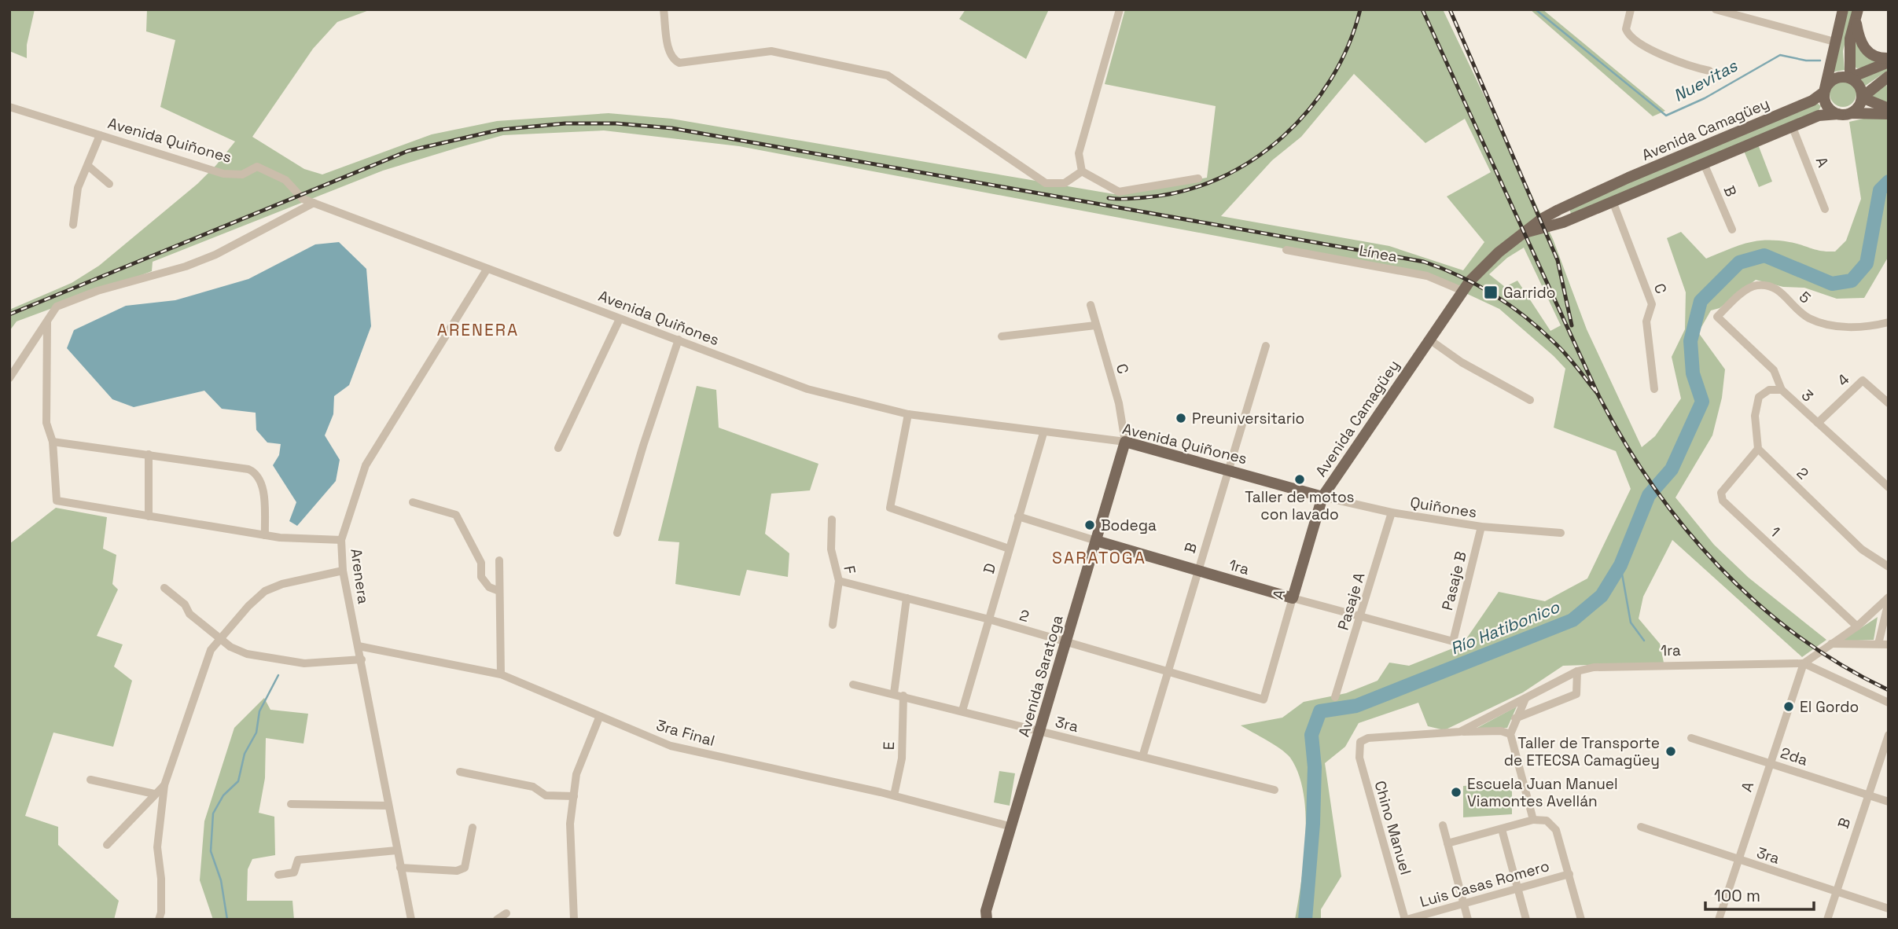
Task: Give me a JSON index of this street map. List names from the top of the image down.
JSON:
{
  "streets": {
    "main road": [
      "Avenida Camagüey",
      "Avenida Quiñones",
      "A",
      "1ra",
      "Avenida Saratoga"
    ],
    "street": [
      "B",
      "Línea",
      "C",
      "5",
      "4",
      "3",
      "2",
      "Quiñones",
      "1",
      "D",
      "F",
      "Arenera",
      "Pasaje B",
      "Pasaje A",
      "3ra",
      "3ra Final",
      "E",
      "2da",
      "Chino Manuel",
      "Luis Casas Romero"
    ]
  },
  "crossings": [
    ["Avenida Camagüey", "Avenida Quiñones"],
    ["Avenida Camagüey", "A"],
    ["Avenida Camagüey", "B"],
    ["Avenida Camagüey", "Línea"],
    ["Avenida Camagüey", "C"],
    ["Avenida Camagüey", "Quiñones"],
    ["Avenida Quiñones", "A"],
    ["Avenida Quiñones", "B"],
    ["Avenida Quiñones", "C"],
    ["Avenida Quiñones", "Quiñones"],
    ["Avenida Quiñones", "D"],
    ["Avenida Quiñones", "Arenera"],
    ["Avenida Quiñones", "Avenida Saratoga"],
    ["A", "2"],
    ["A", "Quiñones"],
    ["A", "1ra"],
    ["A", "3ra"],
    ["A", "2da"],
    ["B", "2"],
    ["B", "1ra"],
    ["B", "3ra"],
    ["B", "2da"],
    ["C", "Avenida Saratoga"],
    ["5", "3"],
    ["4", "3"],
    ["2", "1"],
    ["2", "D"],
    ["2", "F"],
    ["2", "Avenida Saratoga"],
    ["Quiñones", "Pasaje B"],
    ["Quiñones", "Pasaje A"],
    ["1ra", "D"],
    ["1ra", "Pasaje B"],
    ["1ra", "Pasaje A"],
    ["1ra", "Avenida Saratoga"],
    ["1ra", "Chino Manuel"],
    ["D", "3ra"],
    ["Arenera", "3ra Final"],
    ["Avenida Saratoga", "3ra"],
    ["Avenida Saratoga", "3ra Final"],
    ["3ra", "E"],
    ["3ra Final", "E"],
    ["Chino Manuel", "Luis Casas Romero"]
  ],
  "districts": ["ARENERA", "SARATOGA"],
  "water": ["Nuevitas", "Río Hatibonico"],
  "places": {
    "transit": ["Garrido"],
    "other": [
      "Preuniversitario",
      "Taller de motos con lavado",
      "Bodega",
      "El Gordo",
      "Taller de Transporte de ETECSA Camagüey",
      "Escuela Juan Manuel Viamontes Avellán"
    ]
  },
  "scale_bar": "100 m"
}
